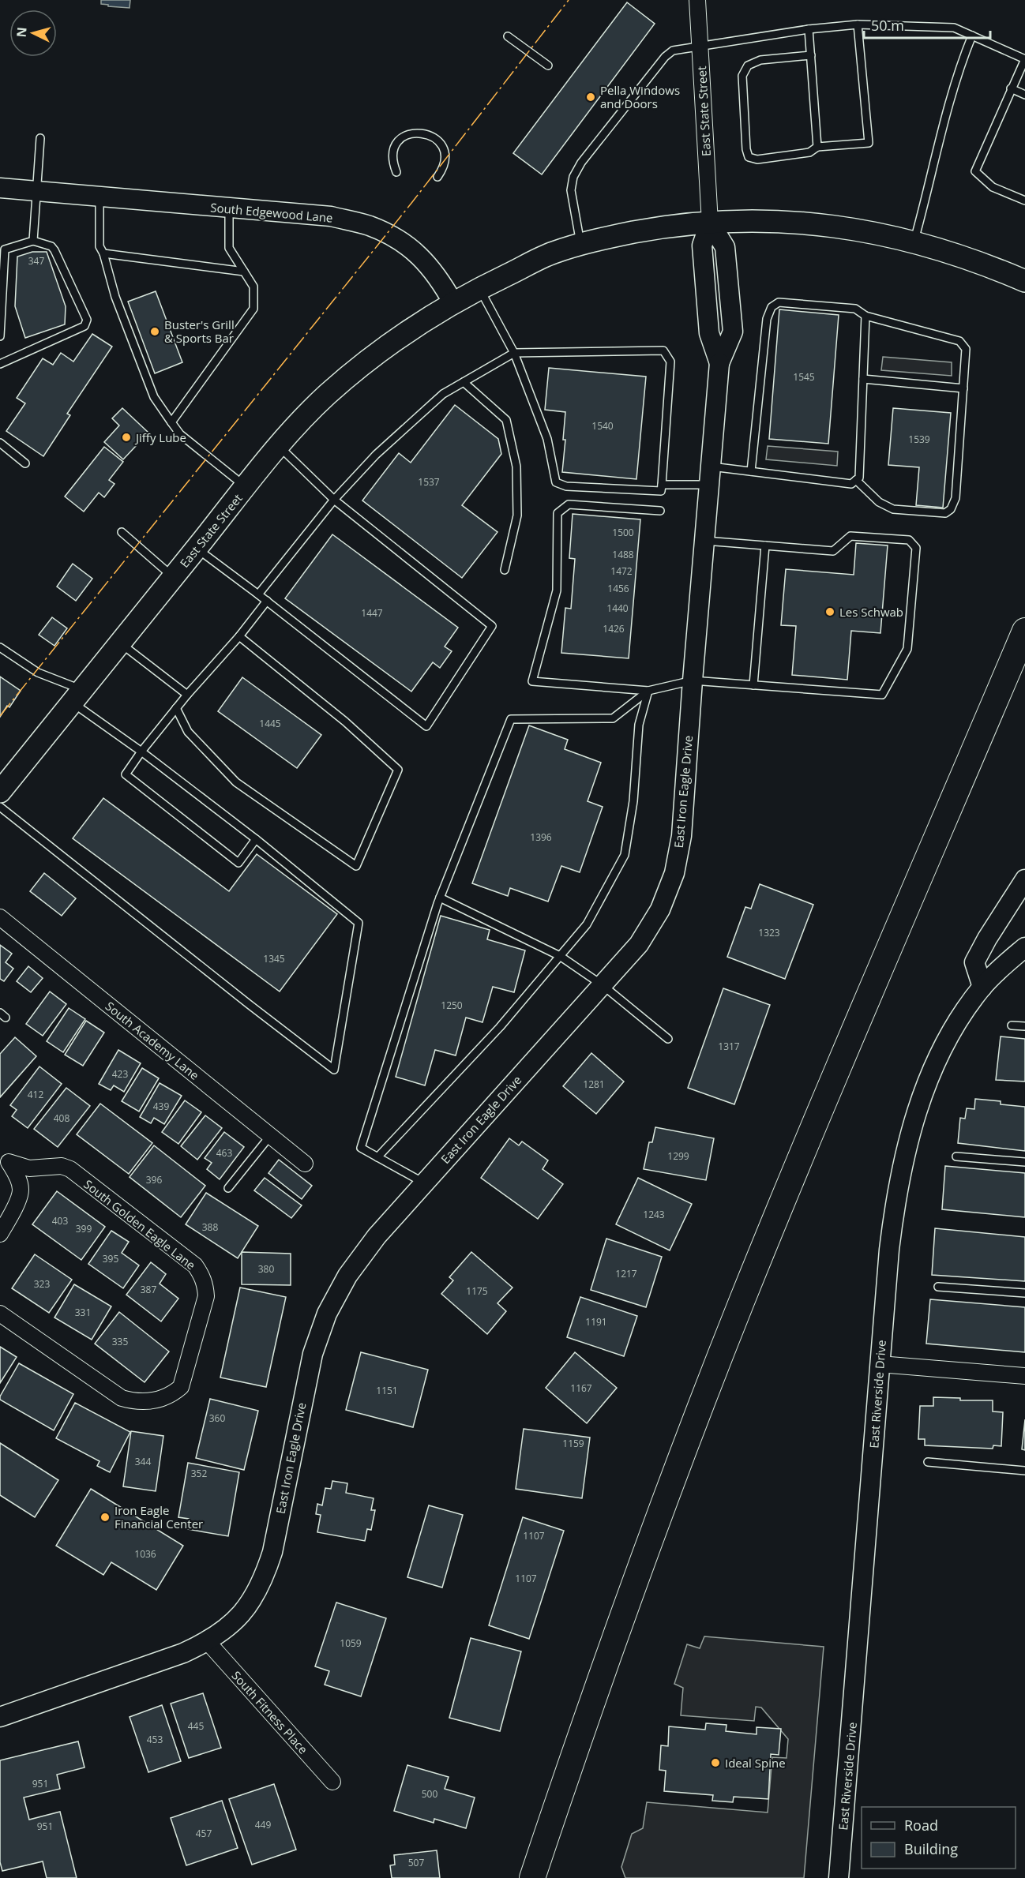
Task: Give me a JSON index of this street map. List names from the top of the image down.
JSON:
{
  "streets": {
    "main road": ["East State Street"],
    "street": [
      "South Edgewood Lane",
      "East Iron Eagle Drive",
      "South Academy Lane",
      "South Golden Eagle Lane",
      "East Riverside Drive",
      "South Fitness Place"
    ]
  },
  "crossings": [
    ["East State Street", "South Edgewood Lane"],
    ["East State Street", "East Iron Eagle Drive"],
    ["East Iron Eagle Drive", "South Fitness Place"]
  ],
  "places": [
    "Pella Windows and Doors",
    "Buster's Grill & Sports Bar",
    "Jiffy Lube",
    "Les Schwab",
    "Iron Eagle Financial Center",
    "Ideal Spine"
  ],
  "house_numbers": [
    "347",
    "1545",
    "1540",
    "1539",
    "1537",
    "1500",
    "1488",
    "1472",
    "1456",
    "1440",
    "1447",
    "1426",
    "1445",
    "1396",
    "1323",
    "1345",
    "1250",
    "1317",
    "423",
    "1281",
    "412",
    "439",
    "408",
    "463",
    "1299",
    "396",
    "1243",
    "403",
    "388",
    "399",
    "395",
    "380",
    "1217",
    "323",
    "387",
    "1175",
    "331",
    "1191",
    "335",
    "1167",
    "1151",
    "360",
    "1159",
    "344",
    "352",
    "1107",
    "1036",
    "1107",
    "1059",
    "445",
    "453",
    "951",
    "500",
    "449",
    "951",
    "457",
    "507"
  ],
  "legend": ["Road", "Building"],
  "scale_bar": "50 m",
  "north": "left"
}
